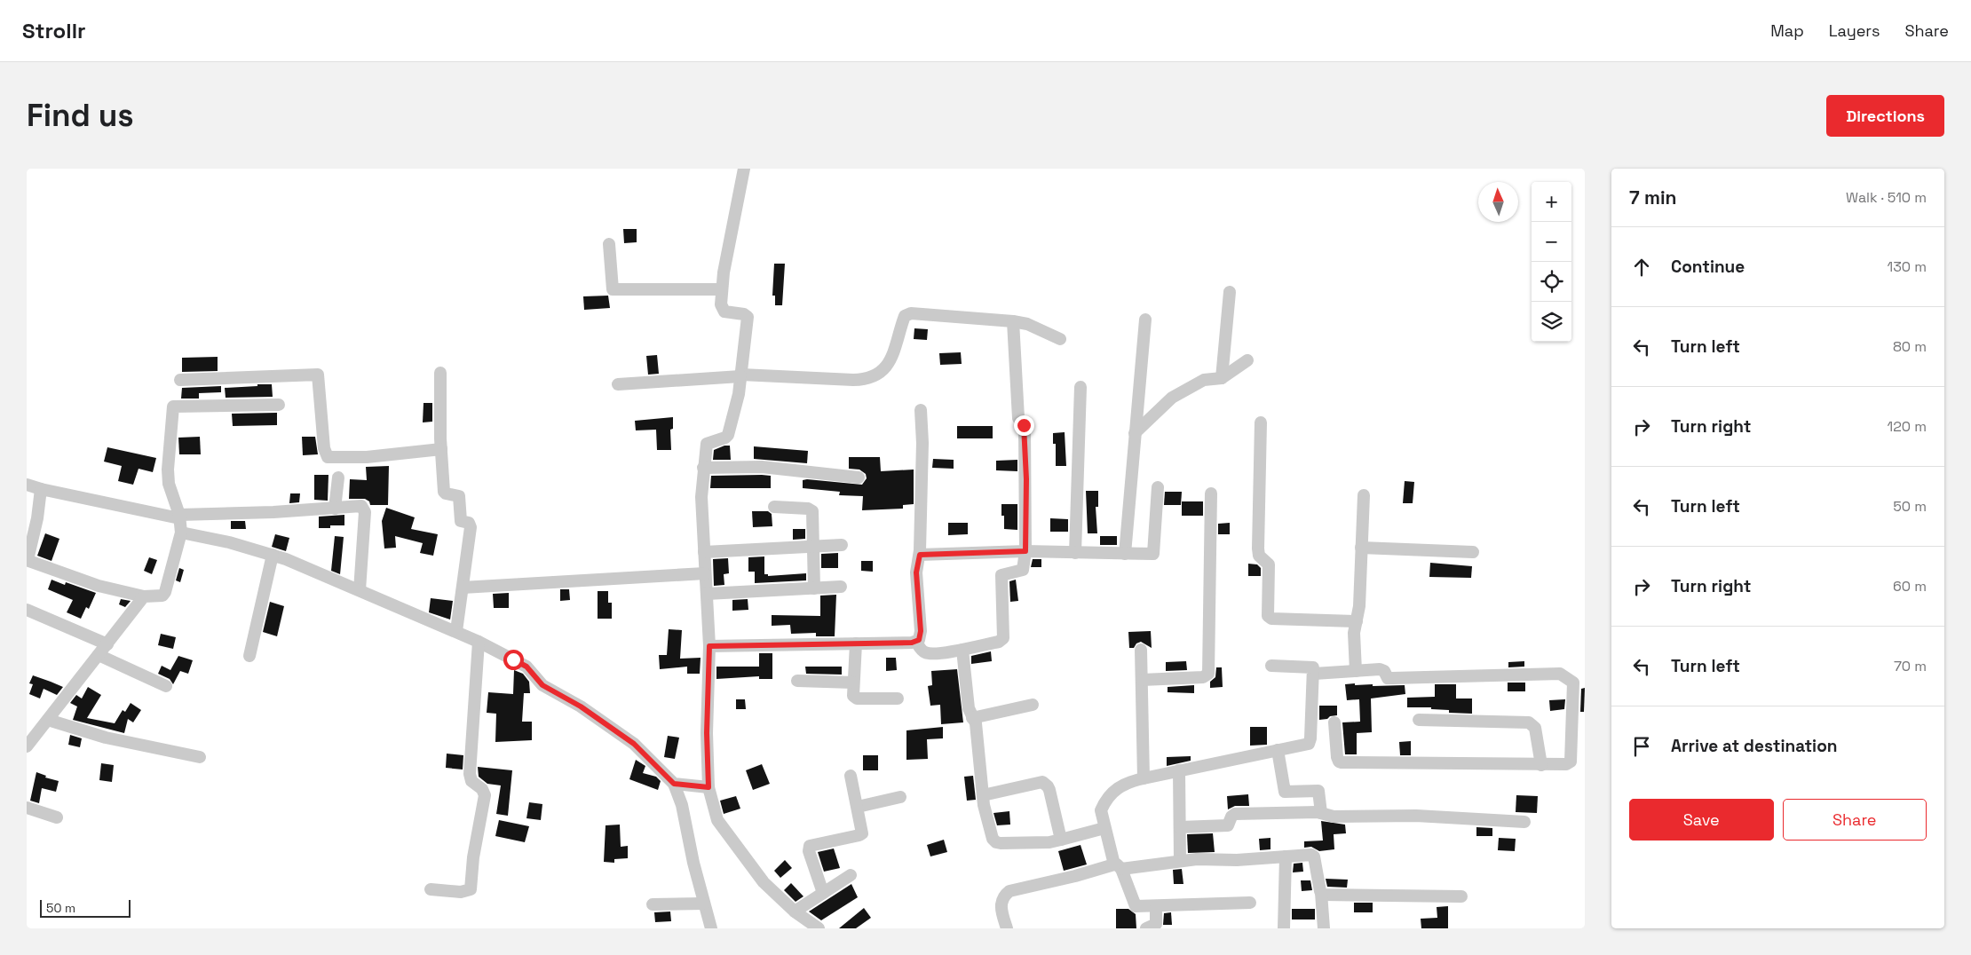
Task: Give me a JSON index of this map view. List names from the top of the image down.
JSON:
{
  "scale_bar": "50 m",
  "north": "top",
  "page": {
    "header": "Strollr",
    "nav": ["Map", "Layers", "Share"],
    "buttons": [
      "Directions",
      ["Save", "Share"]
    ],
    "title": "Find us",
    "heading": ["7 min", "Walk · 510 m"],
    "map_buttons": ["+", "−"],
    "list": [
      ["Continue", "130 m"],
      ["Turn left", "80 m"],
      ["Turn right", "120 m"],
      ["Turn left", "50 m"],
      ["Turn right", "60 m"],
      ["Turn left", "70 m"],
      "Arrive at destination"
    ],
    "scale": "50 m"
  }
}
